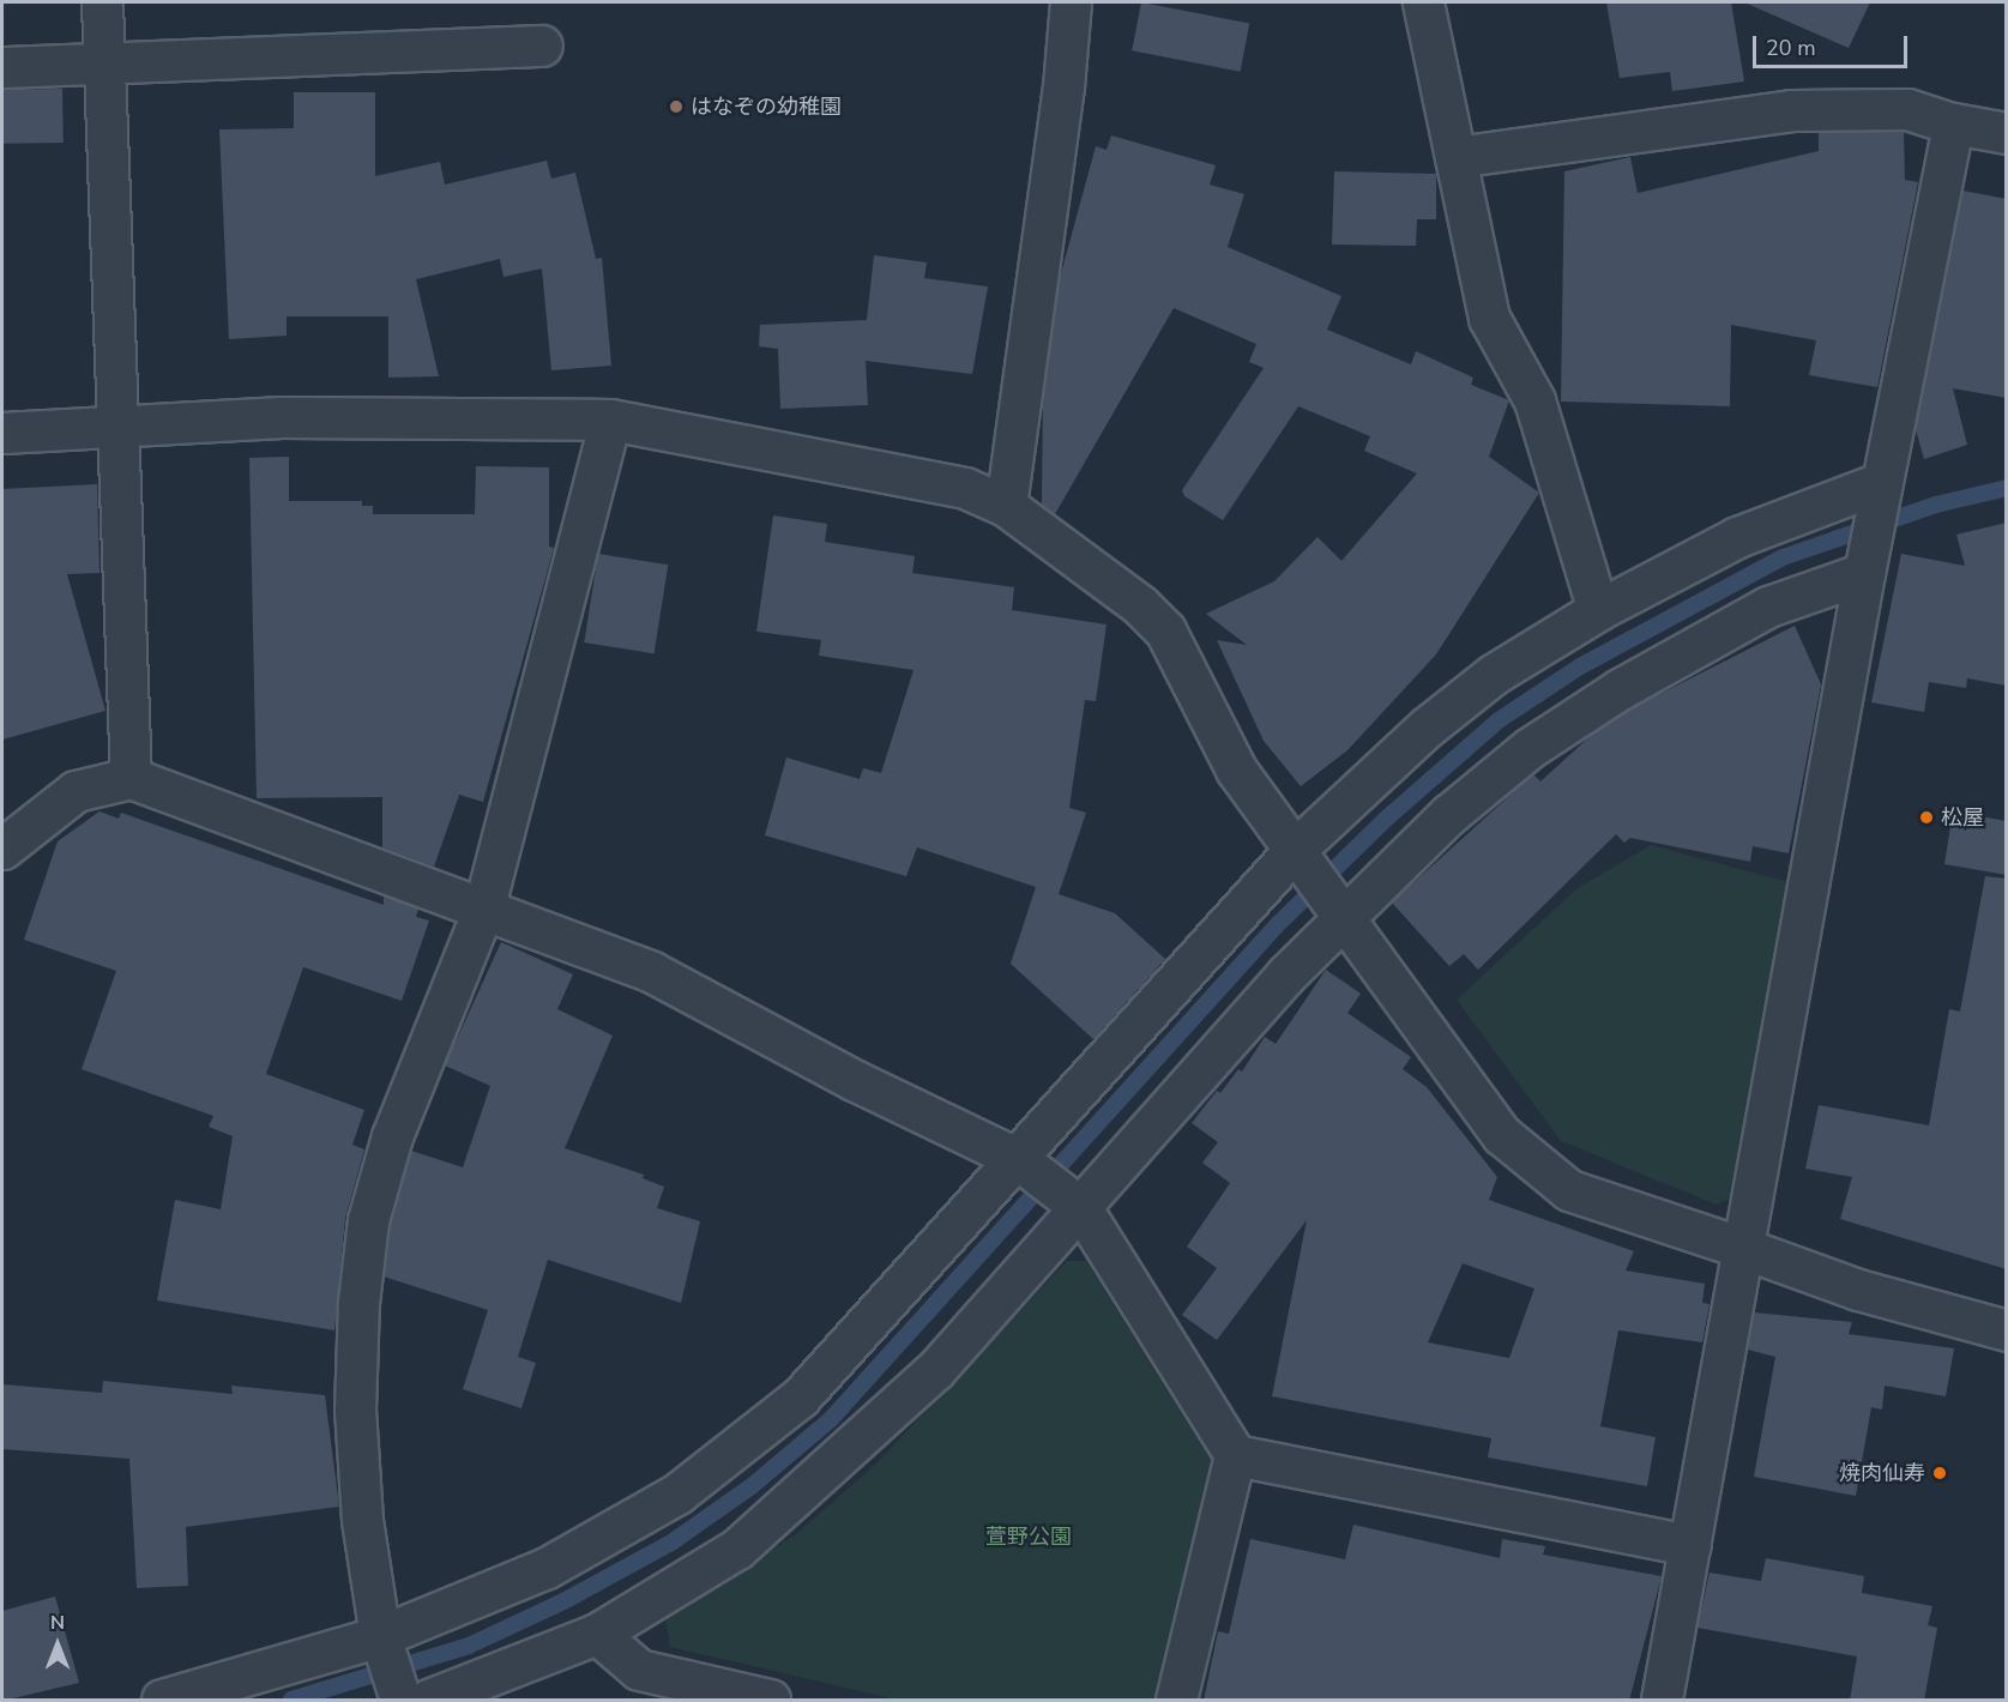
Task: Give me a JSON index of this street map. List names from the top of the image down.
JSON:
{
  "parks": ["萱野公園"],
  "places": ["はなぞの幼稚園", "松屋", "焼肉仙寿"],
  "scale_bar": "20 m",
  "north": "top"
}
